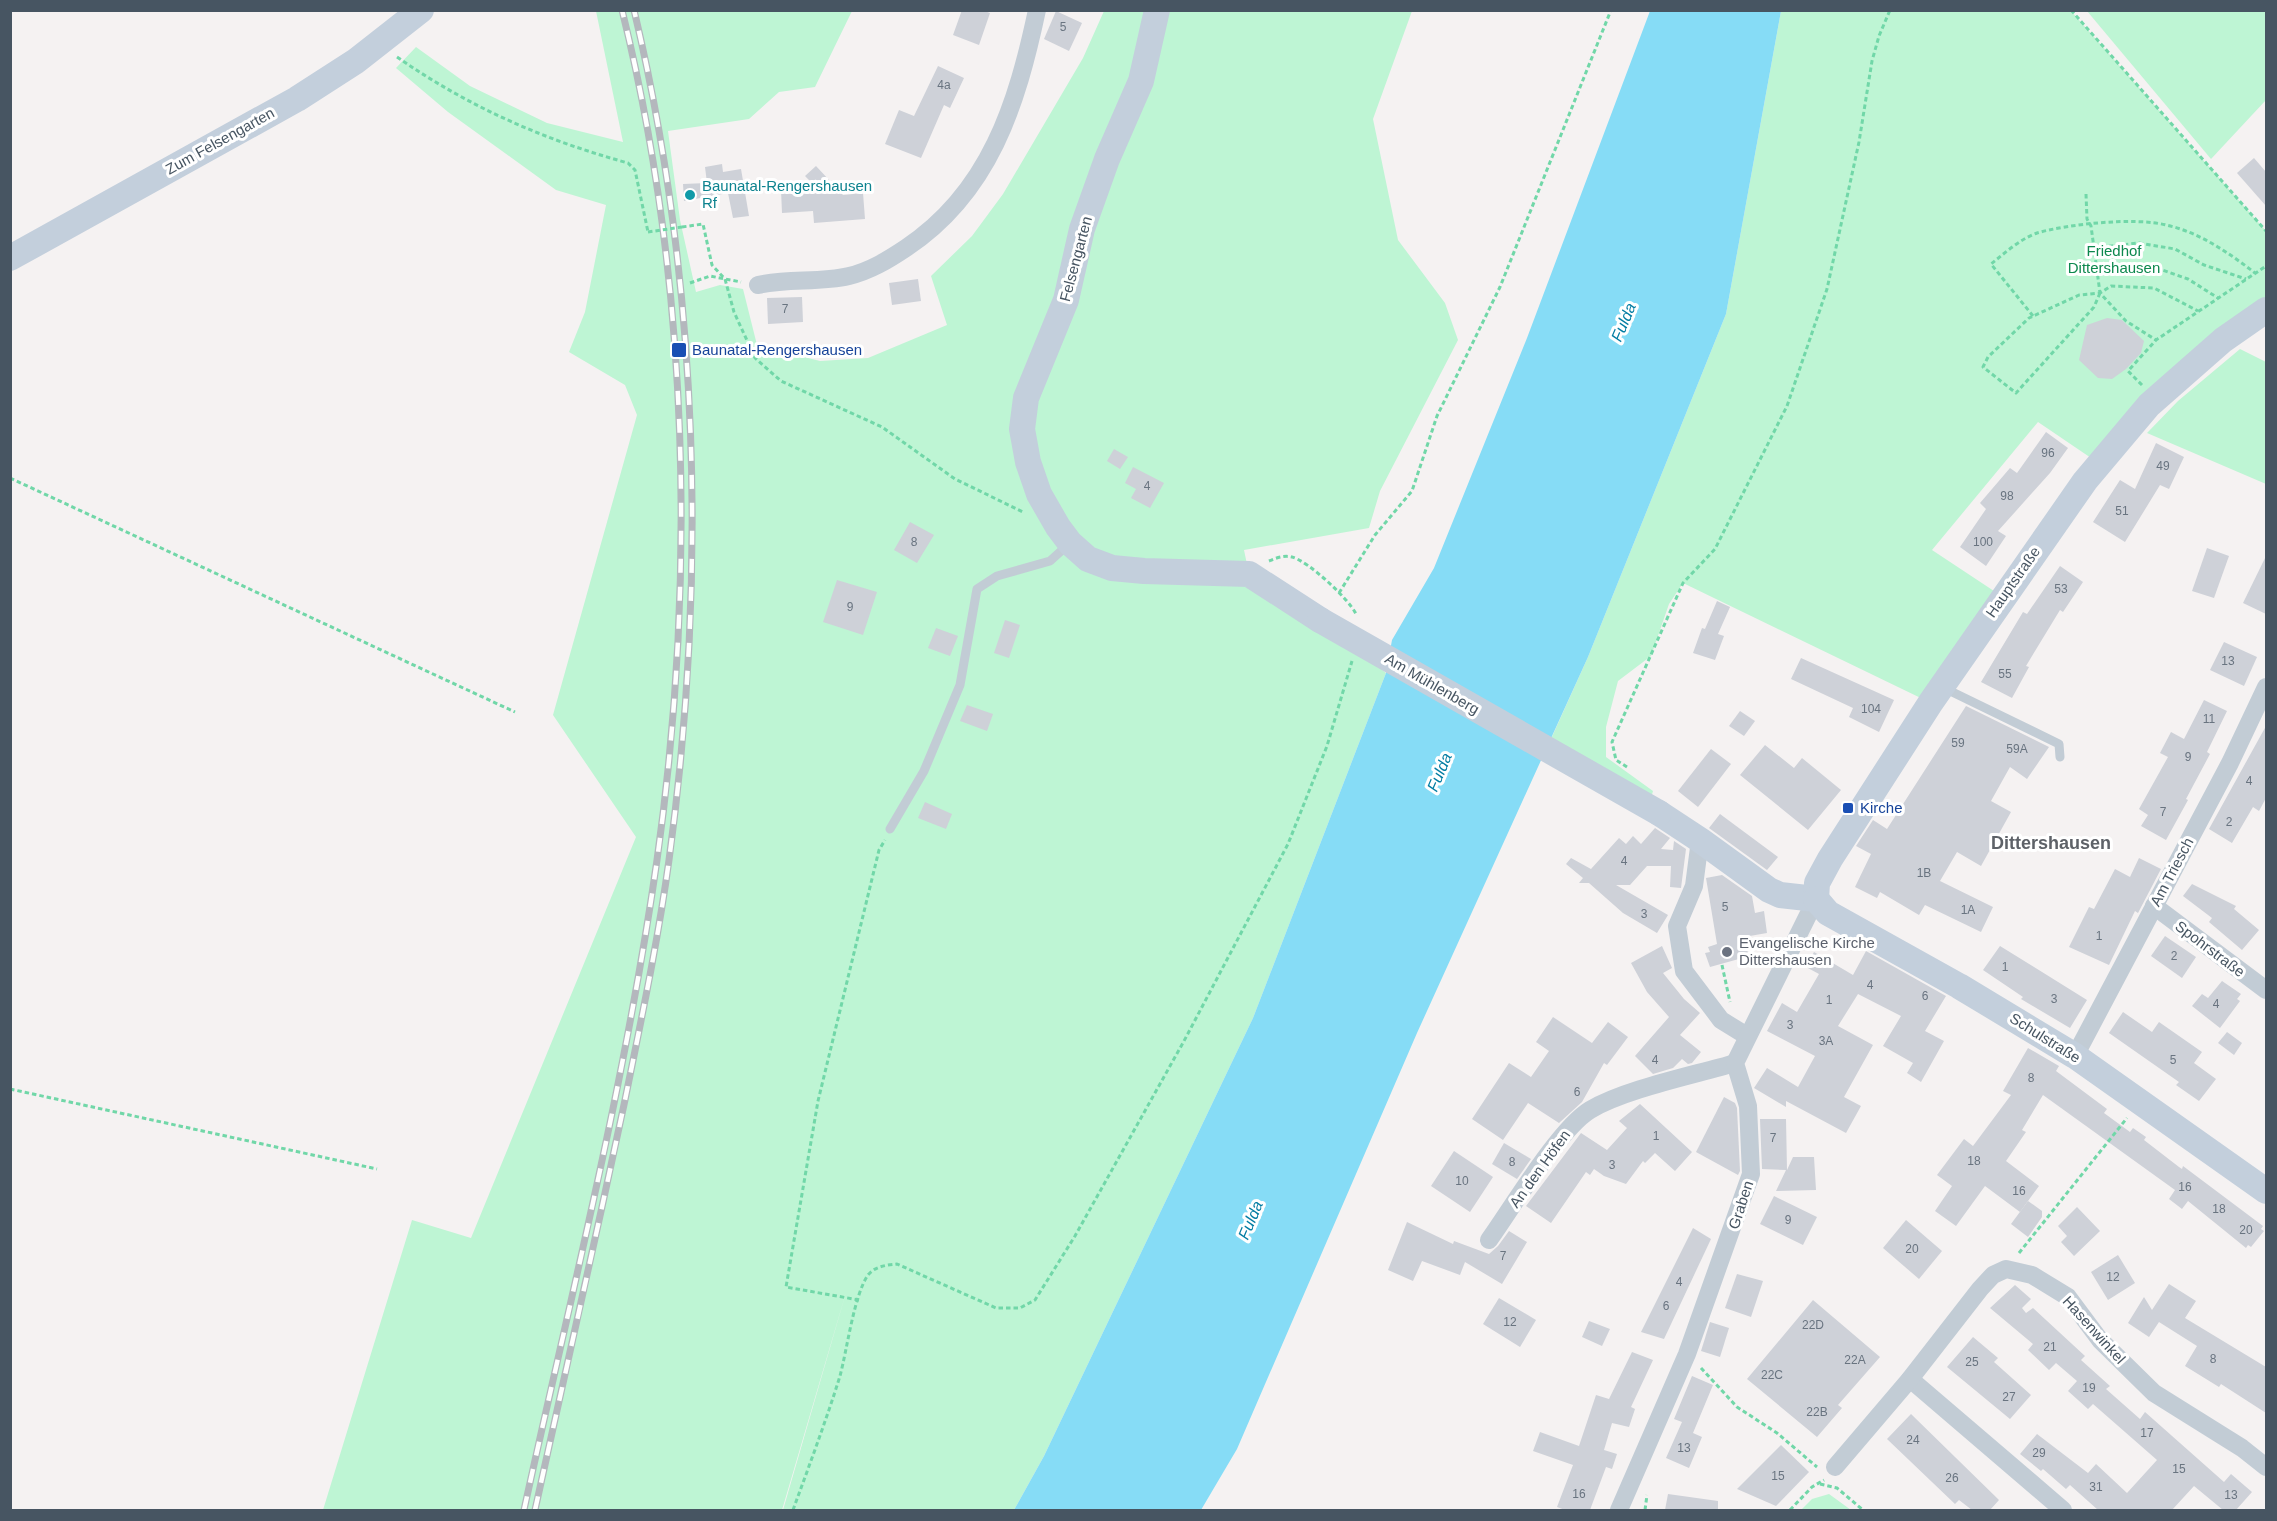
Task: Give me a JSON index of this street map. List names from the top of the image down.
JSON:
{
  "streets": {
    "street": [
      "Zum Felsengarten",
      "Felsengarten",
      "Hauptstraße",
      "Am Mühlenberg",
      "Am Triesch",
      "Spohrstraße",
      "Schulstraße",
      "An den Höfen",
      "Graben",
      "Hasenwinkel"
    ]
  },
  "crossings": [
    ["Hauptstraße", "Am Mühlenberg"],
    ["Hauptstraße", "Schulstraße"],
    ["Am Mühlenberg", "Schulstraße"],
    ["Am Triesch", "Spohrstraße"],
    ["Am Triesch", "Schulstraße"],
    ["An den Höfen", "Graben"]
  ],
  "districts": ["Dittershausen"],
  "water": ["Fulda"],
  "parks": ["Friedhof Dittershausen"],
  "places": {
    "other": ["Baunatal-Rengershausen Rf", "Evangelische Kirche Dittershausen"],
    "transit": ["Baunatal-Rengershausen", "Kirche"]
  },
  "house_numbers": [
    "5",
    "4a",
    "7",
    "96",
    "49",
    "4",
    "98",
    "51",
    "8",
    "100",
    "53",
    "9",
    "13",
    "55",
    "104",
    "11",
    "59",
    "59A",
    "9",
    "4",
    "7",
    "2",
    "4",
    "1B",
    "5",
    "1A",
    "3",
    "1",
    "2",
    "1",
    "4",
    "6",
    "3",
    "1",
    "4",
    "3",
    "3A",
    "4",
    "5",
    "8",
    "6",
    "1",
    "7",
    "18",
    "8",
    "3",
    "10",
    "16",
    "16",
    "18",
    "9",
    "20",
    "20",
    "7",
    "12",
    "4",
    "6",
    "12",
    "22D",
    "21",
    "8",
    "22A",
    "25",
    "22C",
    "19",
    "27",
    "22B",
    "17",
    "24",
    "13",
    "29",
    "15",
    "15",
    "26",
    "31",
    "16",
    "13"
  ]
}
